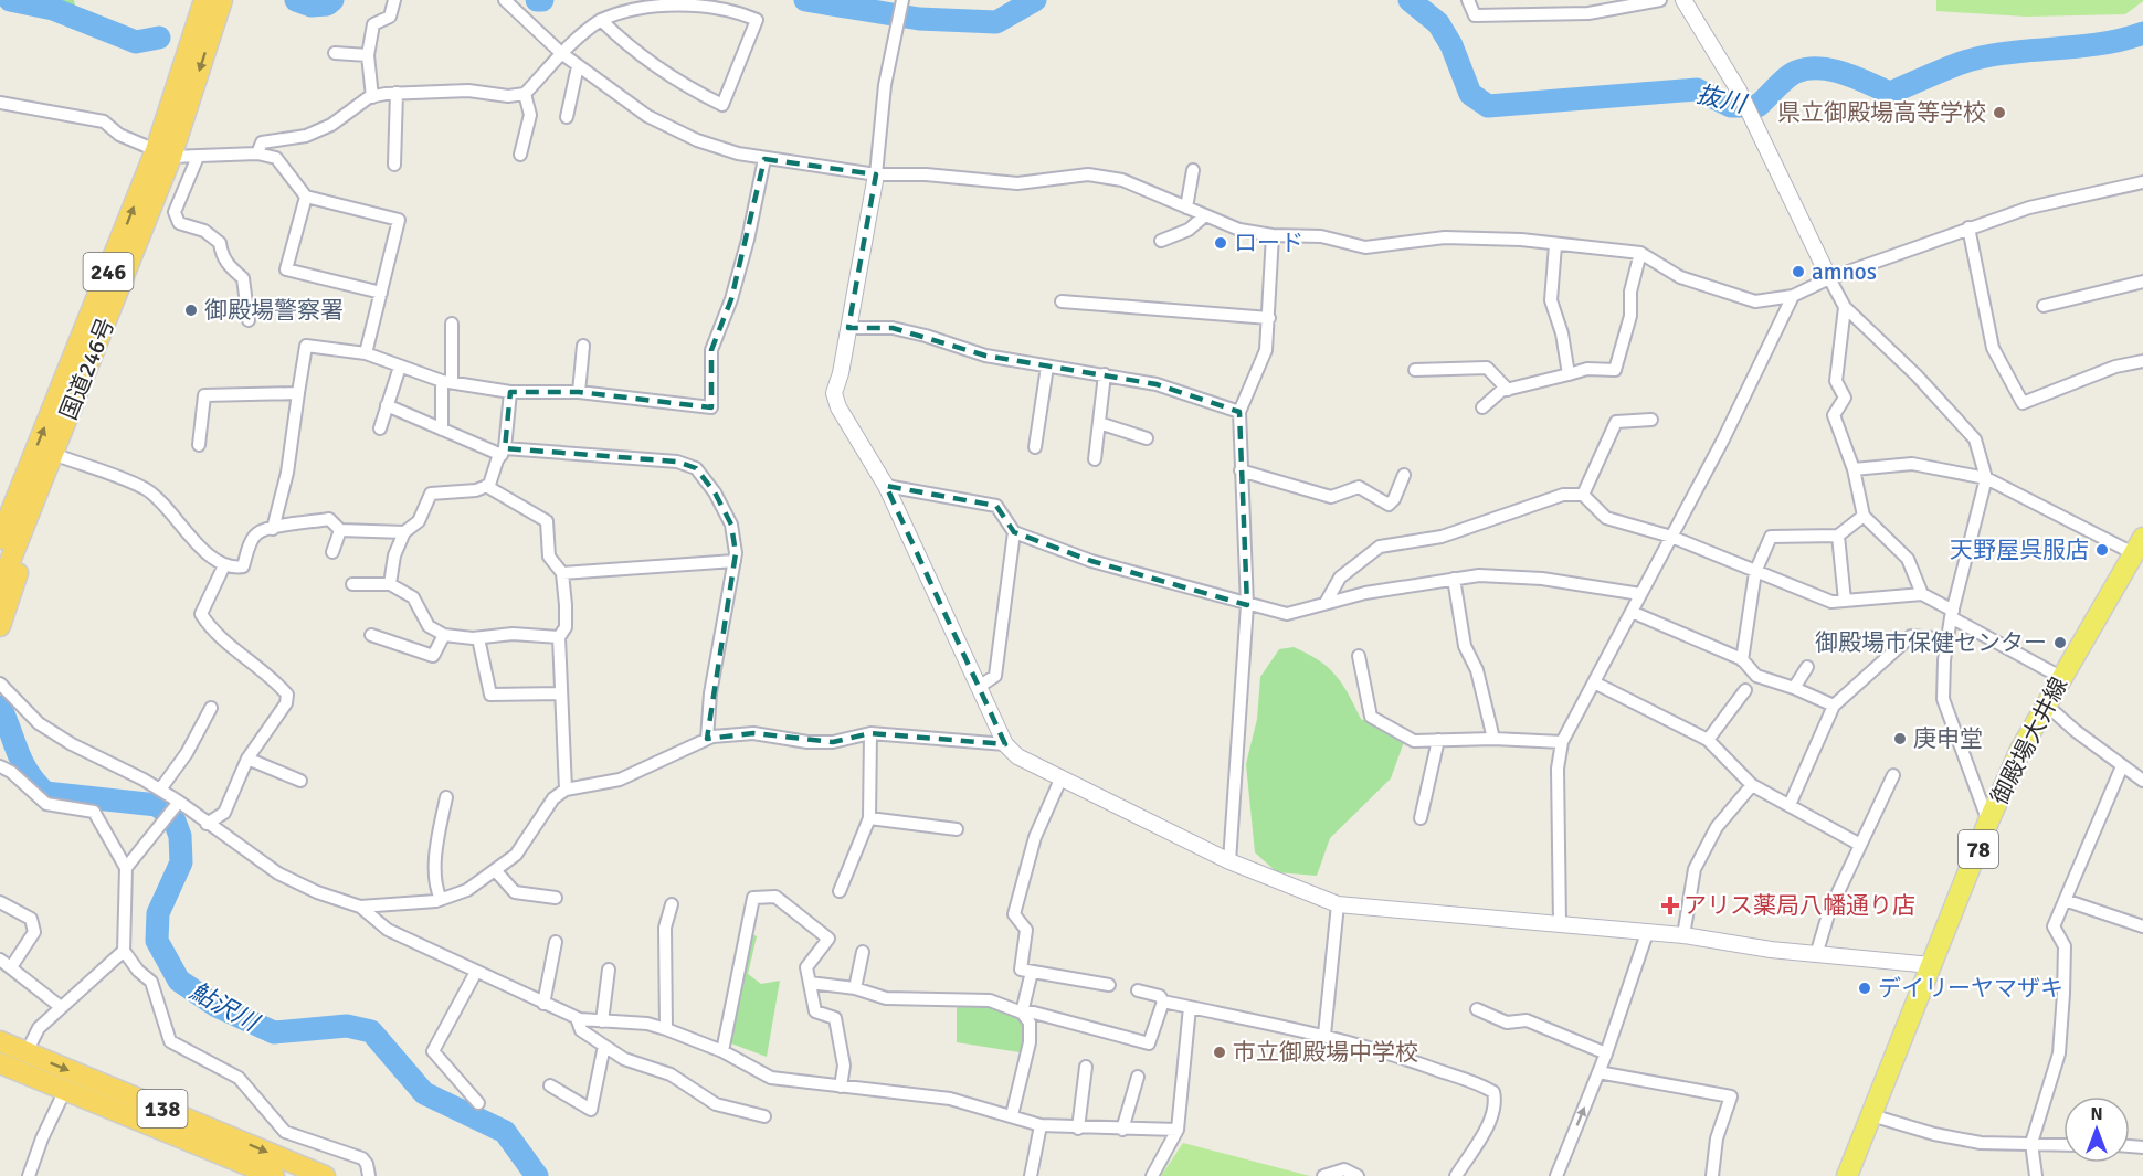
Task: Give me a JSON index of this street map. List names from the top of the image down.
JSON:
{
  "streets": {
    "highway": ["246", "国道246号", "138"],
    "main road": ["御殿場大井線", "78"]
  },
  "crossings": [
    ["246", "国道246号"]
  ],
  "water": ["抜川", "鮎沢川"],
  "places": {
    "other": [
      "県立御殿場高等学校",
      "ロード",
      "amnos",
      "御殿場警察署",
      "天野屋呉服店",
      "御殿場市保健センター",
      "庚申堂",
      "デイリーヤマザキ",
      "市立御殿場中学校"
    ],
    "health": ["アリス薬局八幡通り店"]
  },
  "north": "top"
}
